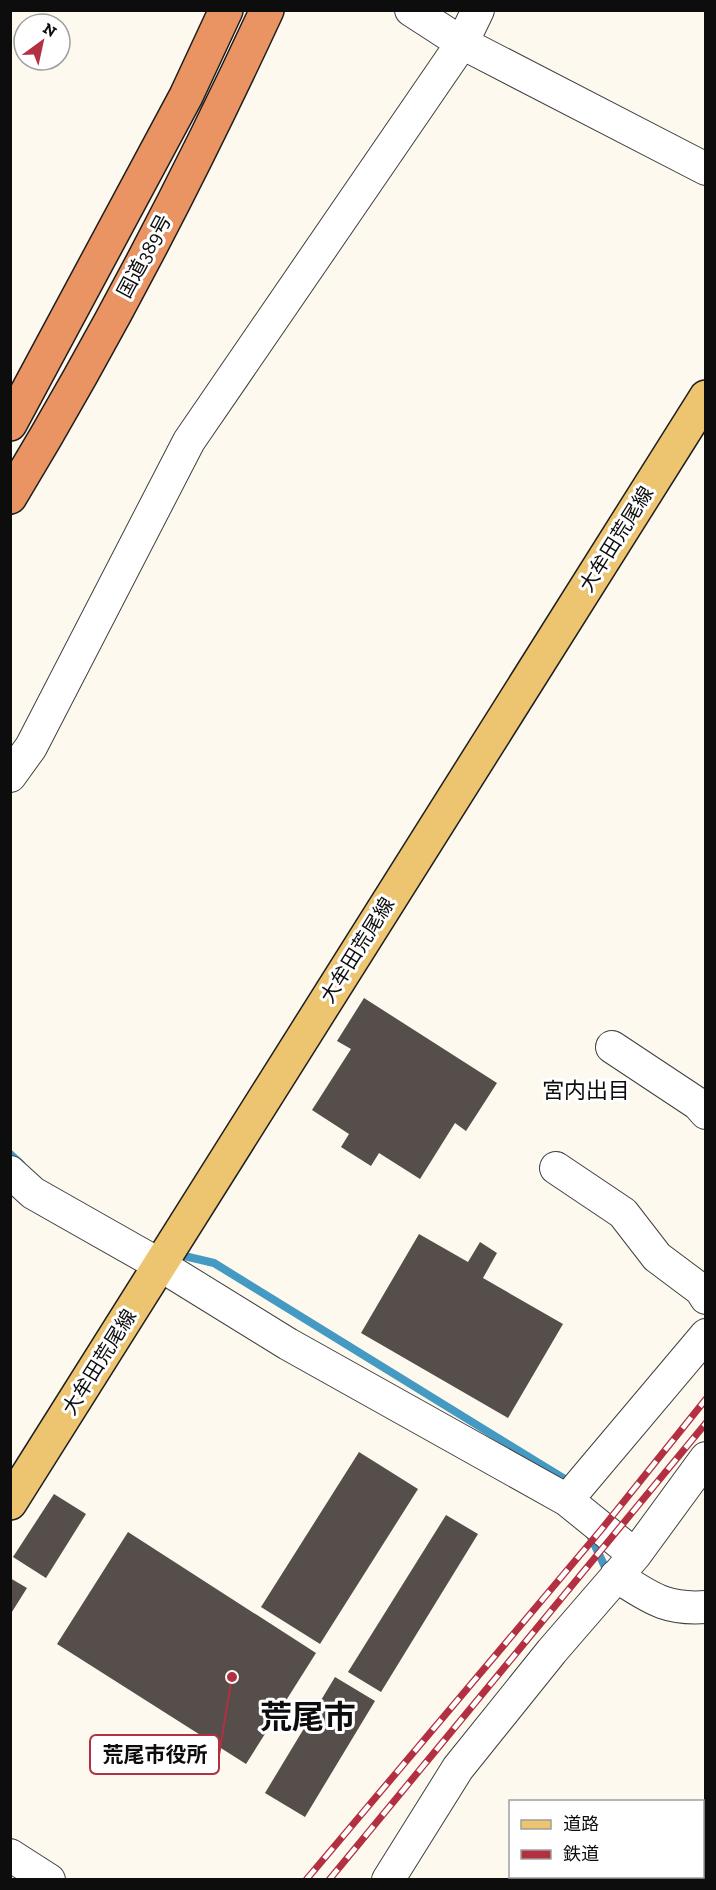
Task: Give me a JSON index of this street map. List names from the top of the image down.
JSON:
{
  "streets": {
    "highway": ["国道389号"],
    "main road": ["大牟田荒尾線"]
  },
  "districts": ["宮内出目", "荒尾市"],
  "places": ["荒尾市役所"],
  "legend": ["道路", "鉄道"],
  "north": "top right"
}
